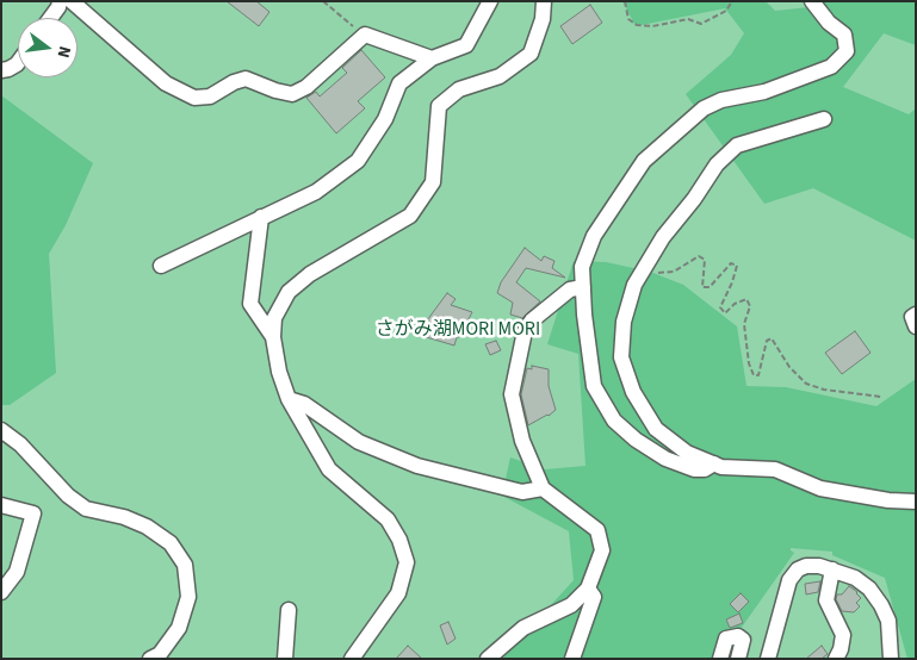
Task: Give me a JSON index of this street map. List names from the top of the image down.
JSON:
{
  "parks": ["さがみ湖MORI MORI"],
  "north": "right"
}
